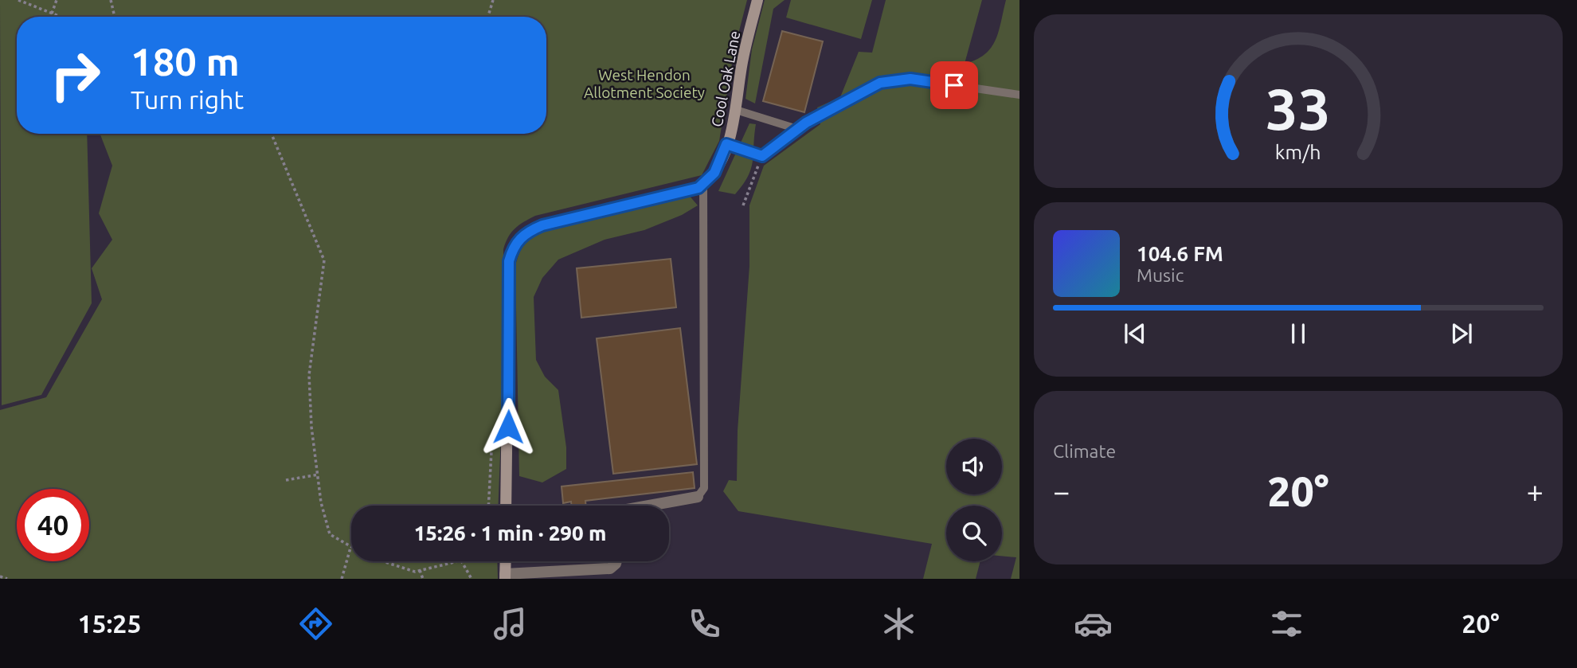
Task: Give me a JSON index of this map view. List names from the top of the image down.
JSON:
{
  "streets": {
    "street": ["Cool Oak Lane"]
  },
  "parks": ["West Hendon Allotment Society"],
  "page": {
    "turn": ["180 m", "Turn right"],
    "song": ["104.6 FM", "Music"],
    "tile": "Climate",
    "heat": ["−", "20°", "+"],
    "limit": "40",
    "trip": "15:26 · 1 min · 290 m",
    "tabs": ["15:25", "20°"],
    "gauge": ["33", "km/h"]
  }
}
